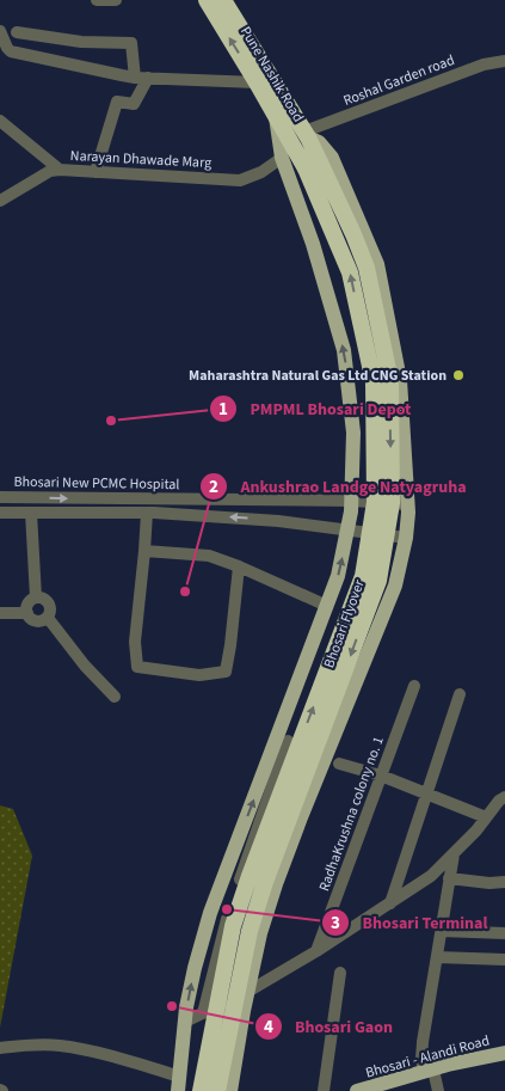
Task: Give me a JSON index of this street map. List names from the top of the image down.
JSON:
{
  "streets": {
    "highway": ["Pune Nashik Road", "Bhosari Flyover"],
    "main road": ["Bhosari - Alandi Road"],
    "street": [
      "Roshal Garden road",
      "Narayan Dhawade Marg",
      "Bhosari New PCMC Hospital",
      "RadhaKrushna colony no. 1"
    ]
  },
  "crossings": [
    ["Pune Nashik Road", "Roshal Garden road"],
    ["Pune Nashik Road", "Bhosari Flyover"]
  ],
  "places": [
    "Maharashtra Natural Gas Ltd CNG Station",
    "PMPML Bhosari Depot",
    "Ankushrao Landge Natyagruha",
    "Bhosari Terminal",
    "Bhosari Gaon"
  ]
}
